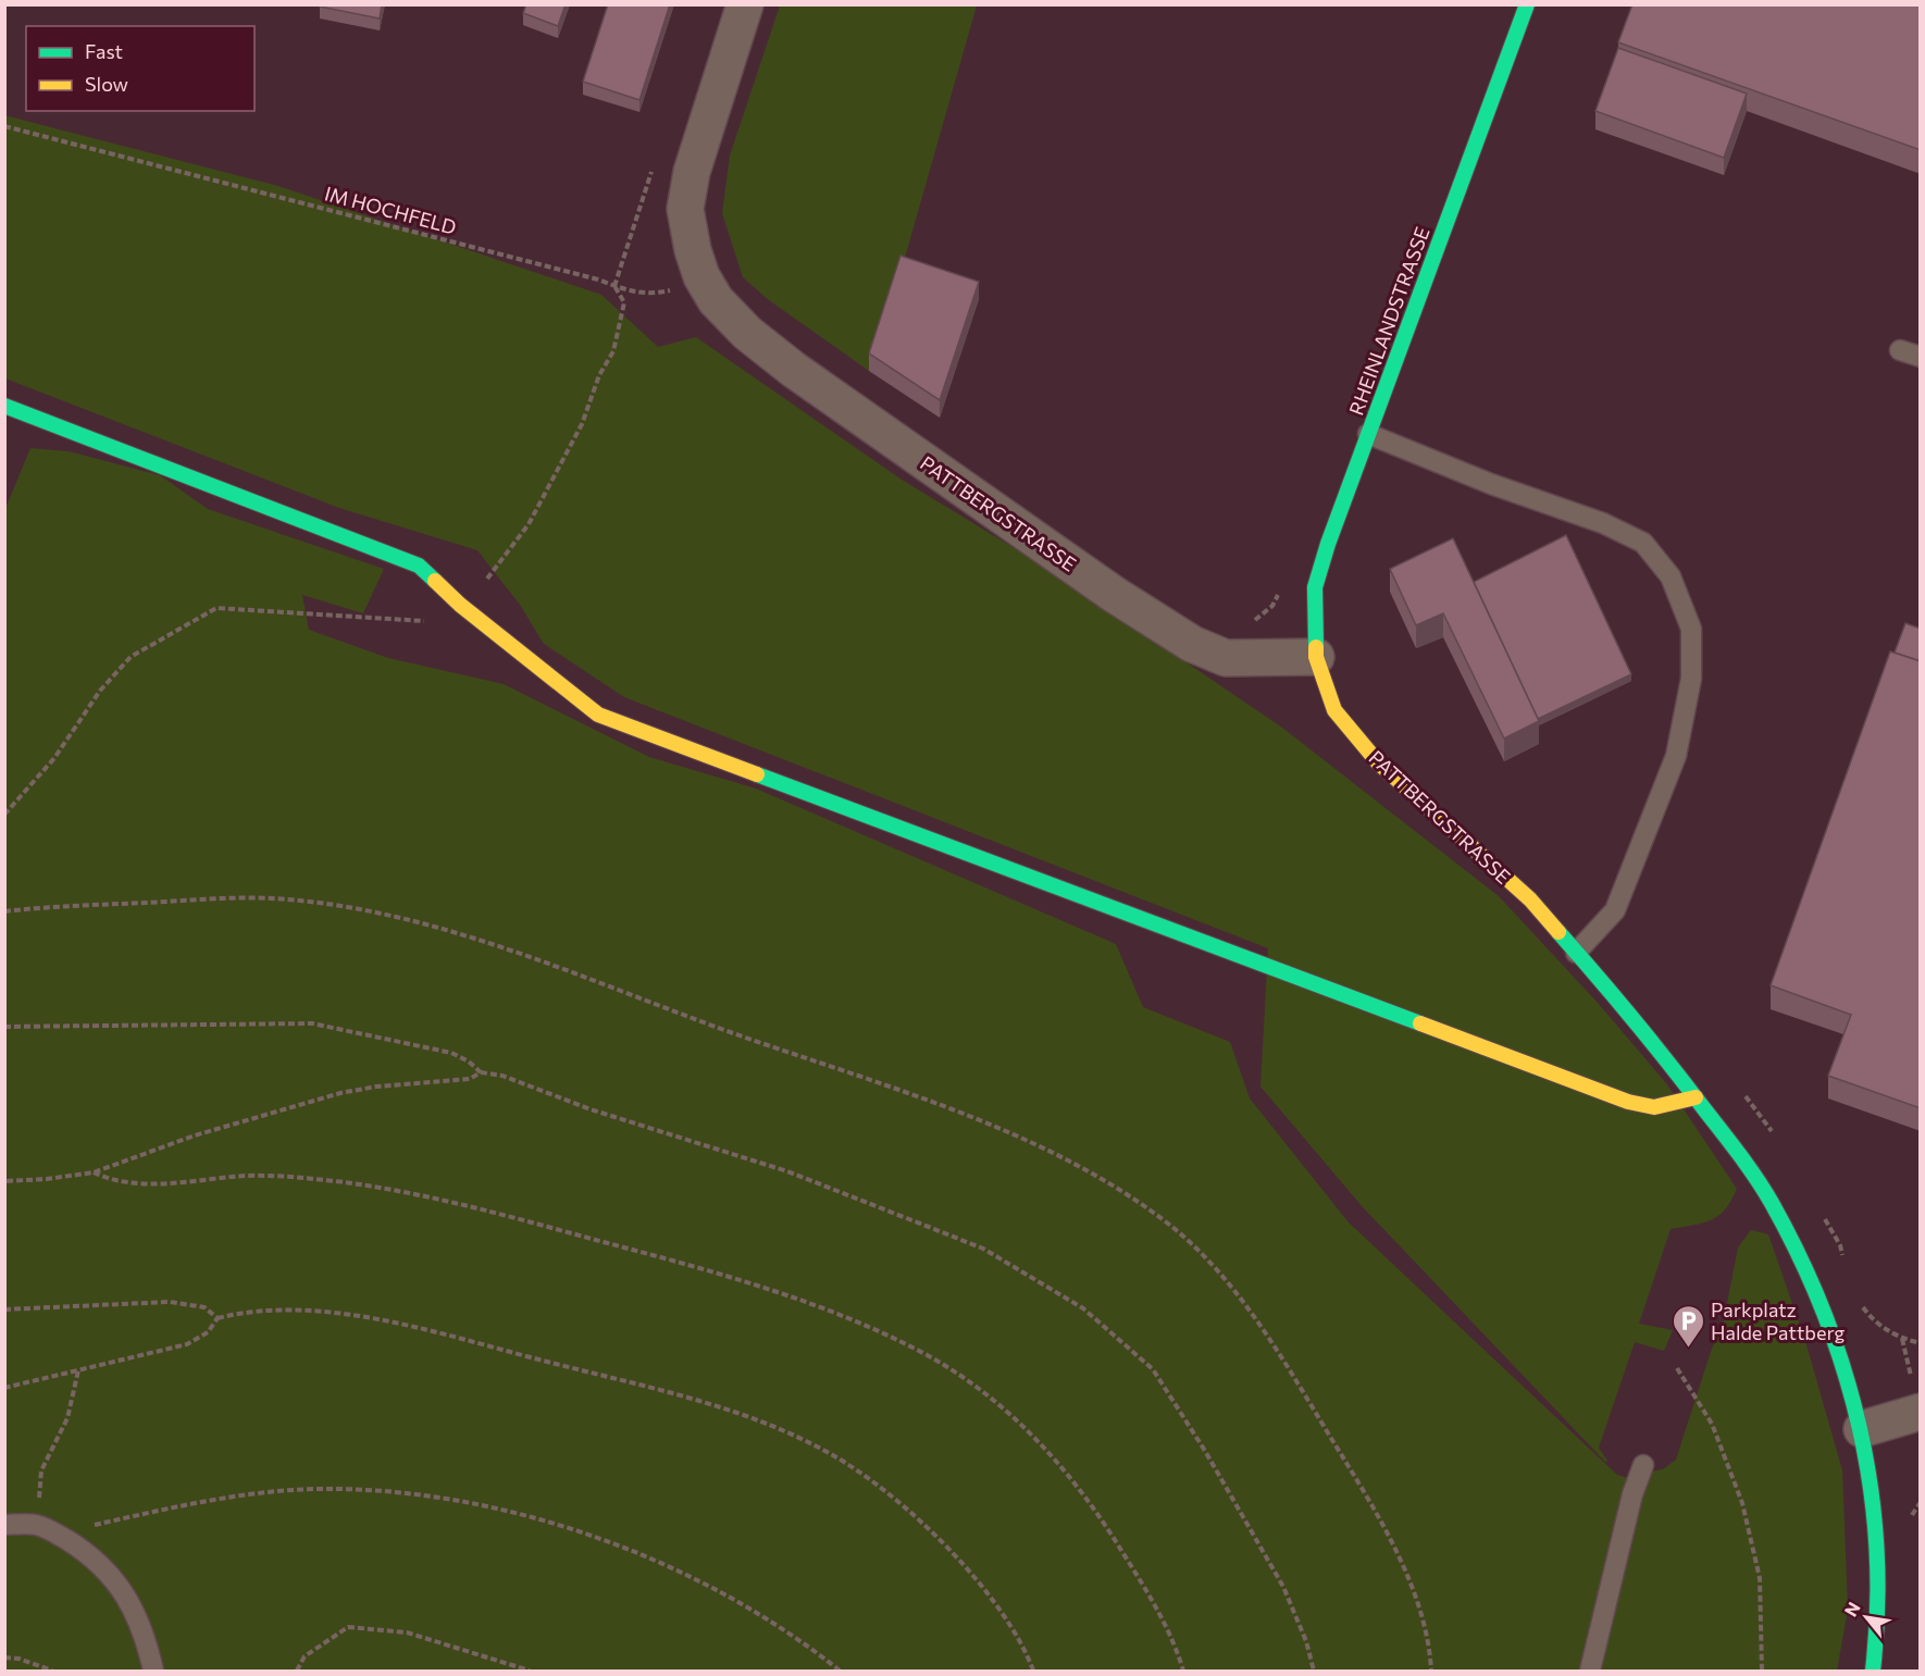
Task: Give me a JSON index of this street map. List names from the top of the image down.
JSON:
{
  "streets": {
    "street": ["RHEINLANDSTRASSE", "PATTBERGSTRASSE"],
    "path": ["IM HOCHFELD"]
  },
  "crossings": [
    ["RHEINLANDSTRASSE", "PATTBERGSTRASSE"]
  ],
  "places": {
    "parking": ["Parkplatz Halde Pattberg"]
  },
  "legend": ["Fast", "Slow"],
  "north": "top left"
}
